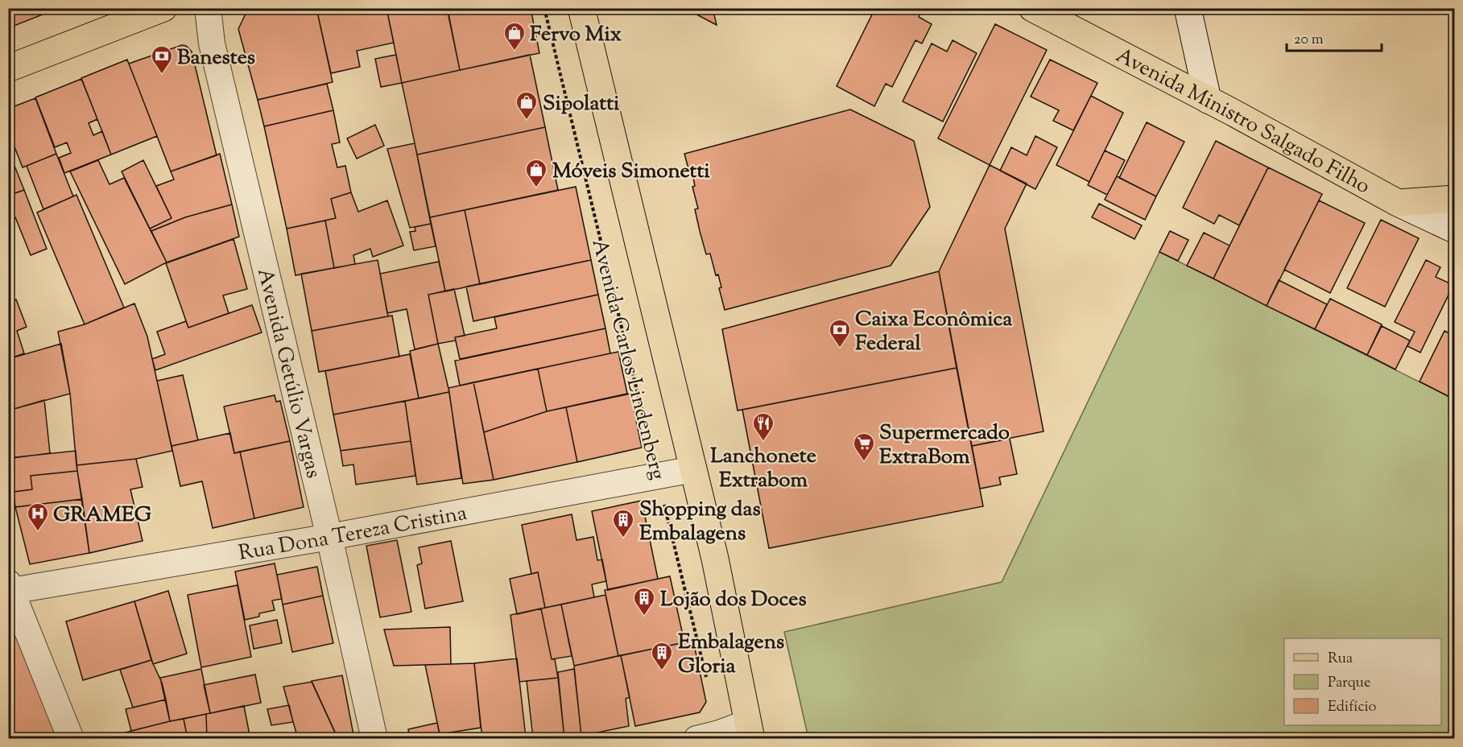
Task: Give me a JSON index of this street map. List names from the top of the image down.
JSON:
{
  "streets": {
    "main road": ["Avenida Ministro Salgado Filho", "Avenida Carlos Lindenberg"],
    "street": ["Avenida Getúlio Vargas", "Rua Dona Tereza Cristina"]
  },
  "crossings": [
    ["Avenida Carlos Lindenberg", "Rua Dona Tereza Cristina"],
    ["Avenida Getúlio Vargas", "Rua Dona Tereza Cristina"]
  ],
  "places": {
    "shop": ["Fervo Mix", "Sipolatti", "Móveis Simonetti"],
    "bank": ["Banestes", "Caixa Econômica Federal"],
    "restaurant": ["Lanchonete Extrabom"],
    "supermarket": ["Supermercado ExtraBom"],
    "hospital": ["GRAMEG"],
    "building": ["Shopping das Embalagens", "Lojão dos Doces", "Embalagens Gloria"]
  },
  "legend": ["Rua", "Parque", "Edifício"],
  "scale_bar": "20 m"
}
